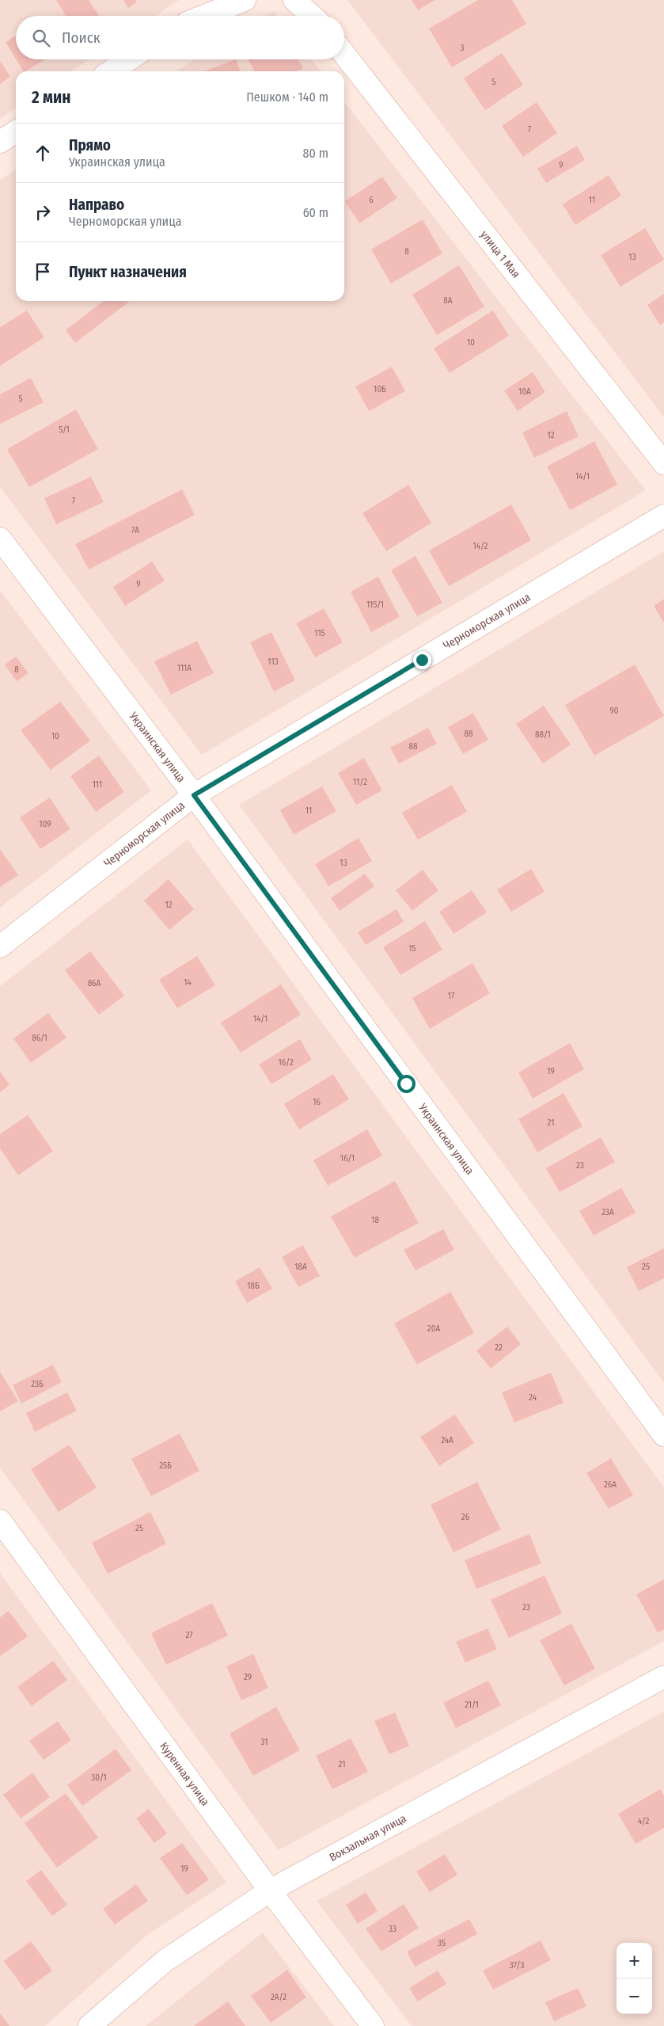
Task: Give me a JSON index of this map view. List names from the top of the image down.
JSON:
{
  "streets": {
    "street": [
      "улица 1 Мая",
      "Черноморская улица",
      "Украинская улица",
      "Куренная улица",
      "Вокзальная улица"
    ]
  },
  "crossings": [
    ["Черноморская улица", "Украинская улица"],
    ["Куренная улица", "Вокзальная улица"]
  ],
  "house_numbers": [
    "3",
    "5",
    "7",
    "9",
    "6",
    "11",
    "8",
    "13",
    "8А",
    "10",
    "10Б",
    "10А",
    "5",
    "5/1",
    "12",
    "14/1",
    "7",
    "7А",
    "14/2",
    "9",
    "115/1",
    "115",
    "113",
    "111А",
    "8",
    "90",
    "88",
    "88/1",
    "10",
    "88",
    "11/2",
    "111",
    "11",
    "109",
    "13",
    "12",
    "15",
    "14",
    "86А",
    "17",
    "14/1",
    "86/1",
    "16/2",
    "19",
    "16",
    "21",
    "16/1",
    "23",
    "23А",
    "18",
    "18А",
    "25",
    "18Б",
    "20А",
    "22",
    "23Б",
    "24",
    "24А",
    "25Б",
    "26А",
    "26",
    "25",
    "23",
    "27",
    "29",
    "21/1",
    "31",
    "21",
    "30/1",
    "4/2",
    "19",
    "33",
    "35",
    "37/3",
    "2А/2"
  ],
  "page": {
    "search": "Поиск",
    "heading": ["2 мин", "Пешком · 140 m"],
    "list": [
      ["Прямо", "Украинская улица", "80 m"],
      ["Направо", "Черноморская улица", "60 m"],
      "Пункт назначения"
    ],
    "map_buttons": ["+", "−"]
  }
}
